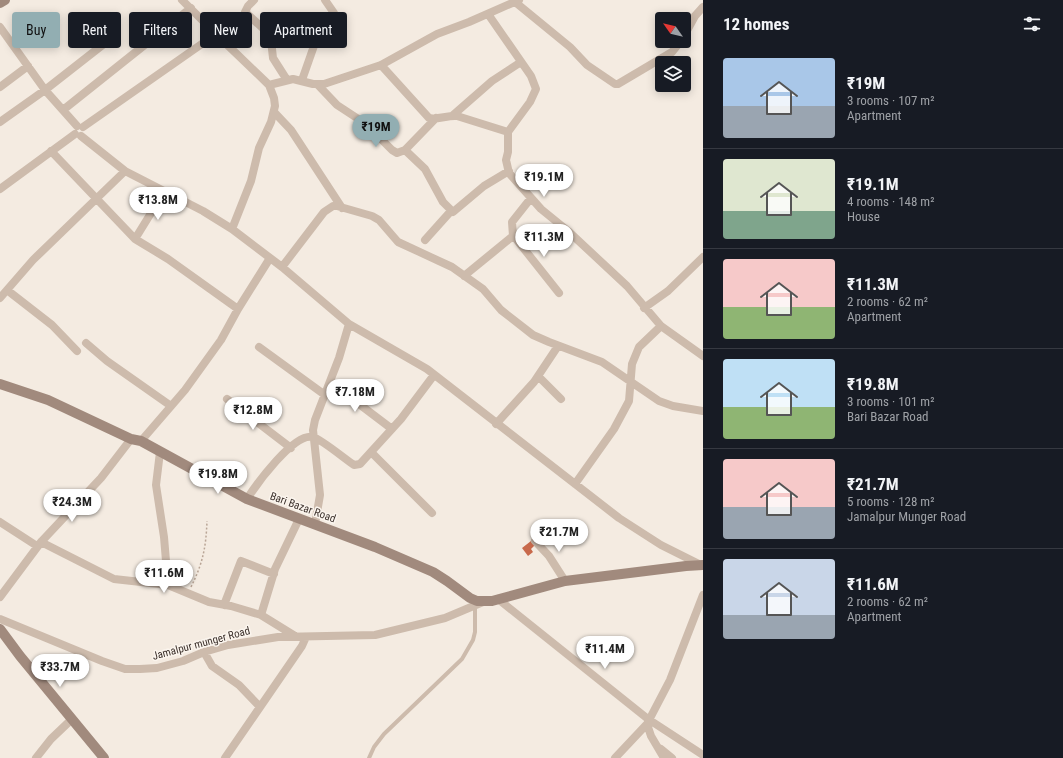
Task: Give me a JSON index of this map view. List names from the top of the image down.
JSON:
{
  "streets": {
    "street": ["Bari Bazar Road", "Jamalpur munger Road"]
  },
  "crossings": [
    ["Bari Bazar Road", "Jamalpur munger Road"]
  ],
  "north": "top left",
  "page": {
    "heading": "12 homes",
    "chip": [
      "Buy",
      "Rent",
      "Filters",
      "New",
      "Apartment"
    ],
    "list": [
      {
        "name": "₹19M",
        "note": "3 rooms · 107 m² · Apartment"
      },
      {
        "name": "₹19.1M",
        "note": "4 rooms · 148 m² · House"
      },
      {
        "name": "₹11.3M",
        "note": "2 rooms · 62 m² · Apartment"
      },
      {
        "name": "₹19.8M",
        "note": "3 rooms · 101 m² · Bari Bazar Road"
      },
      {
        "name": "₹21.7M",
        "note": "5 rooms · 128 m² · Jamalpur Munger Road"
      },
      {
        "name": "₹11.6M",
        "note": "2 rooms · 62 m² · Apartment"
      }
    ],
    "price": [
      "₹19M",
      "₹19.1M",
      "₹13.8M",
      "₹11.3M",
      "₹7.18M",
      "₹12.8M",
      "₹19.8M",
      "₹24.3M",
      "₹21.7M",
      "₹11.6M",
      "₹11.4M",
      "₹33.7M"
    ]
  }
}
